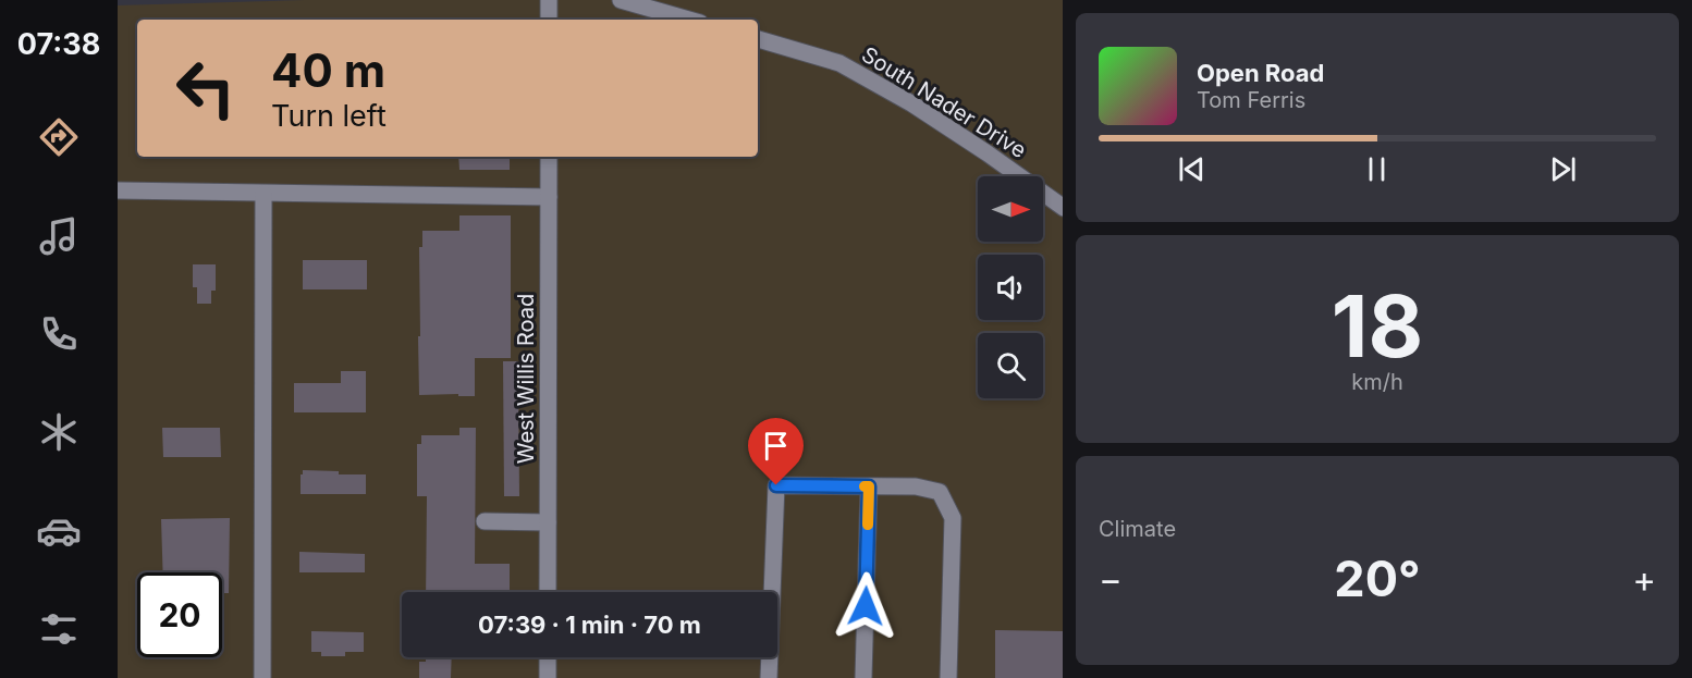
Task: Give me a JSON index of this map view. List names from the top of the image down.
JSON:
{
  "streets": {
    "street": ["South Nader Drive", "West Willis Road"]
  },
  "north": "right",
  "page": {
    "tabs": "07:38",
    "turn": ["40 m", "Turn left"],
    "song": ["Open Road", "Tom Ferris"],
    "tile": [
      ["18", "km/h"],
      "Climate"
    ],
    "heat": ["−", "20°", "+"],
    "limit": "20",
    "trip": "07:39 · 1 min · 70 m"
  }
}
